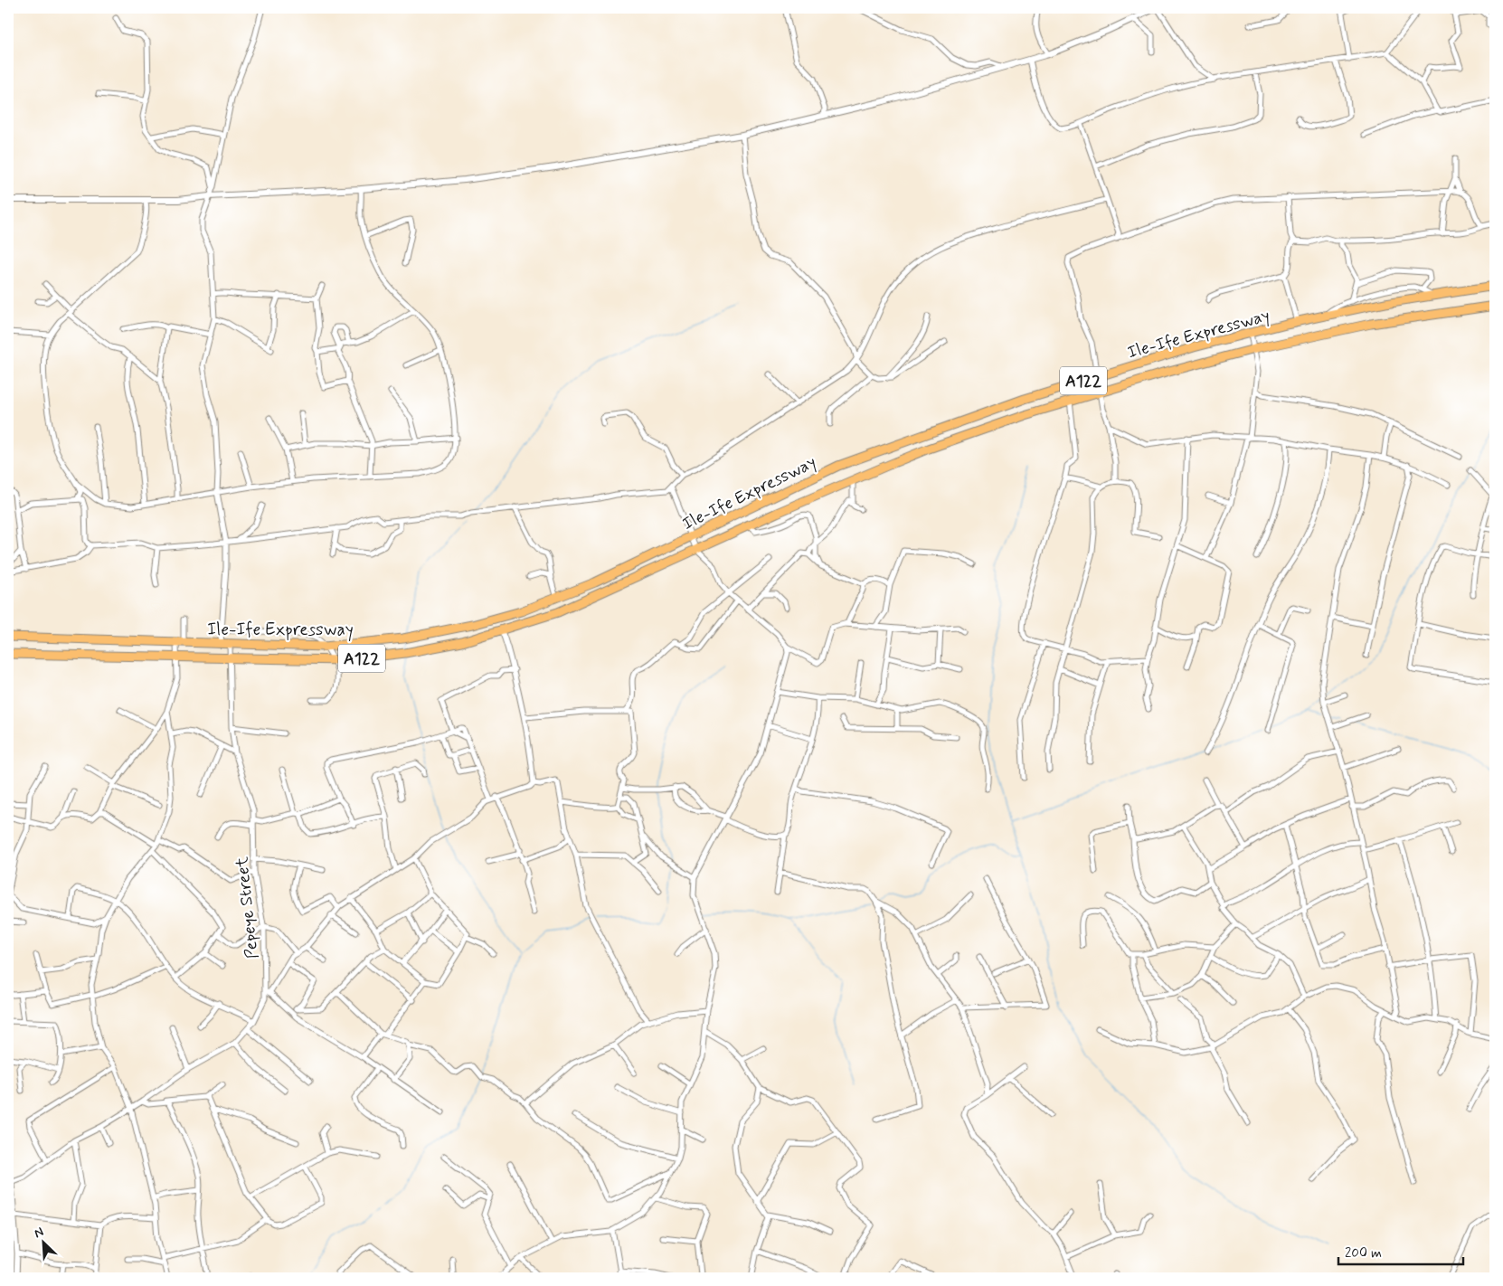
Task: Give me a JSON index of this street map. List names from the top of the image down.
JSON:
{
  "streets": {
    "highway": ["Ile-Ife Expressway", "A122"],
    "street": ["Pepeye Street"]
  },
  "crossings": [
    ["Ile-Ife Expressway", "Pepeye Street"]
  ],
  "scale_bar": "200 m",
  "north": "top left"
}
